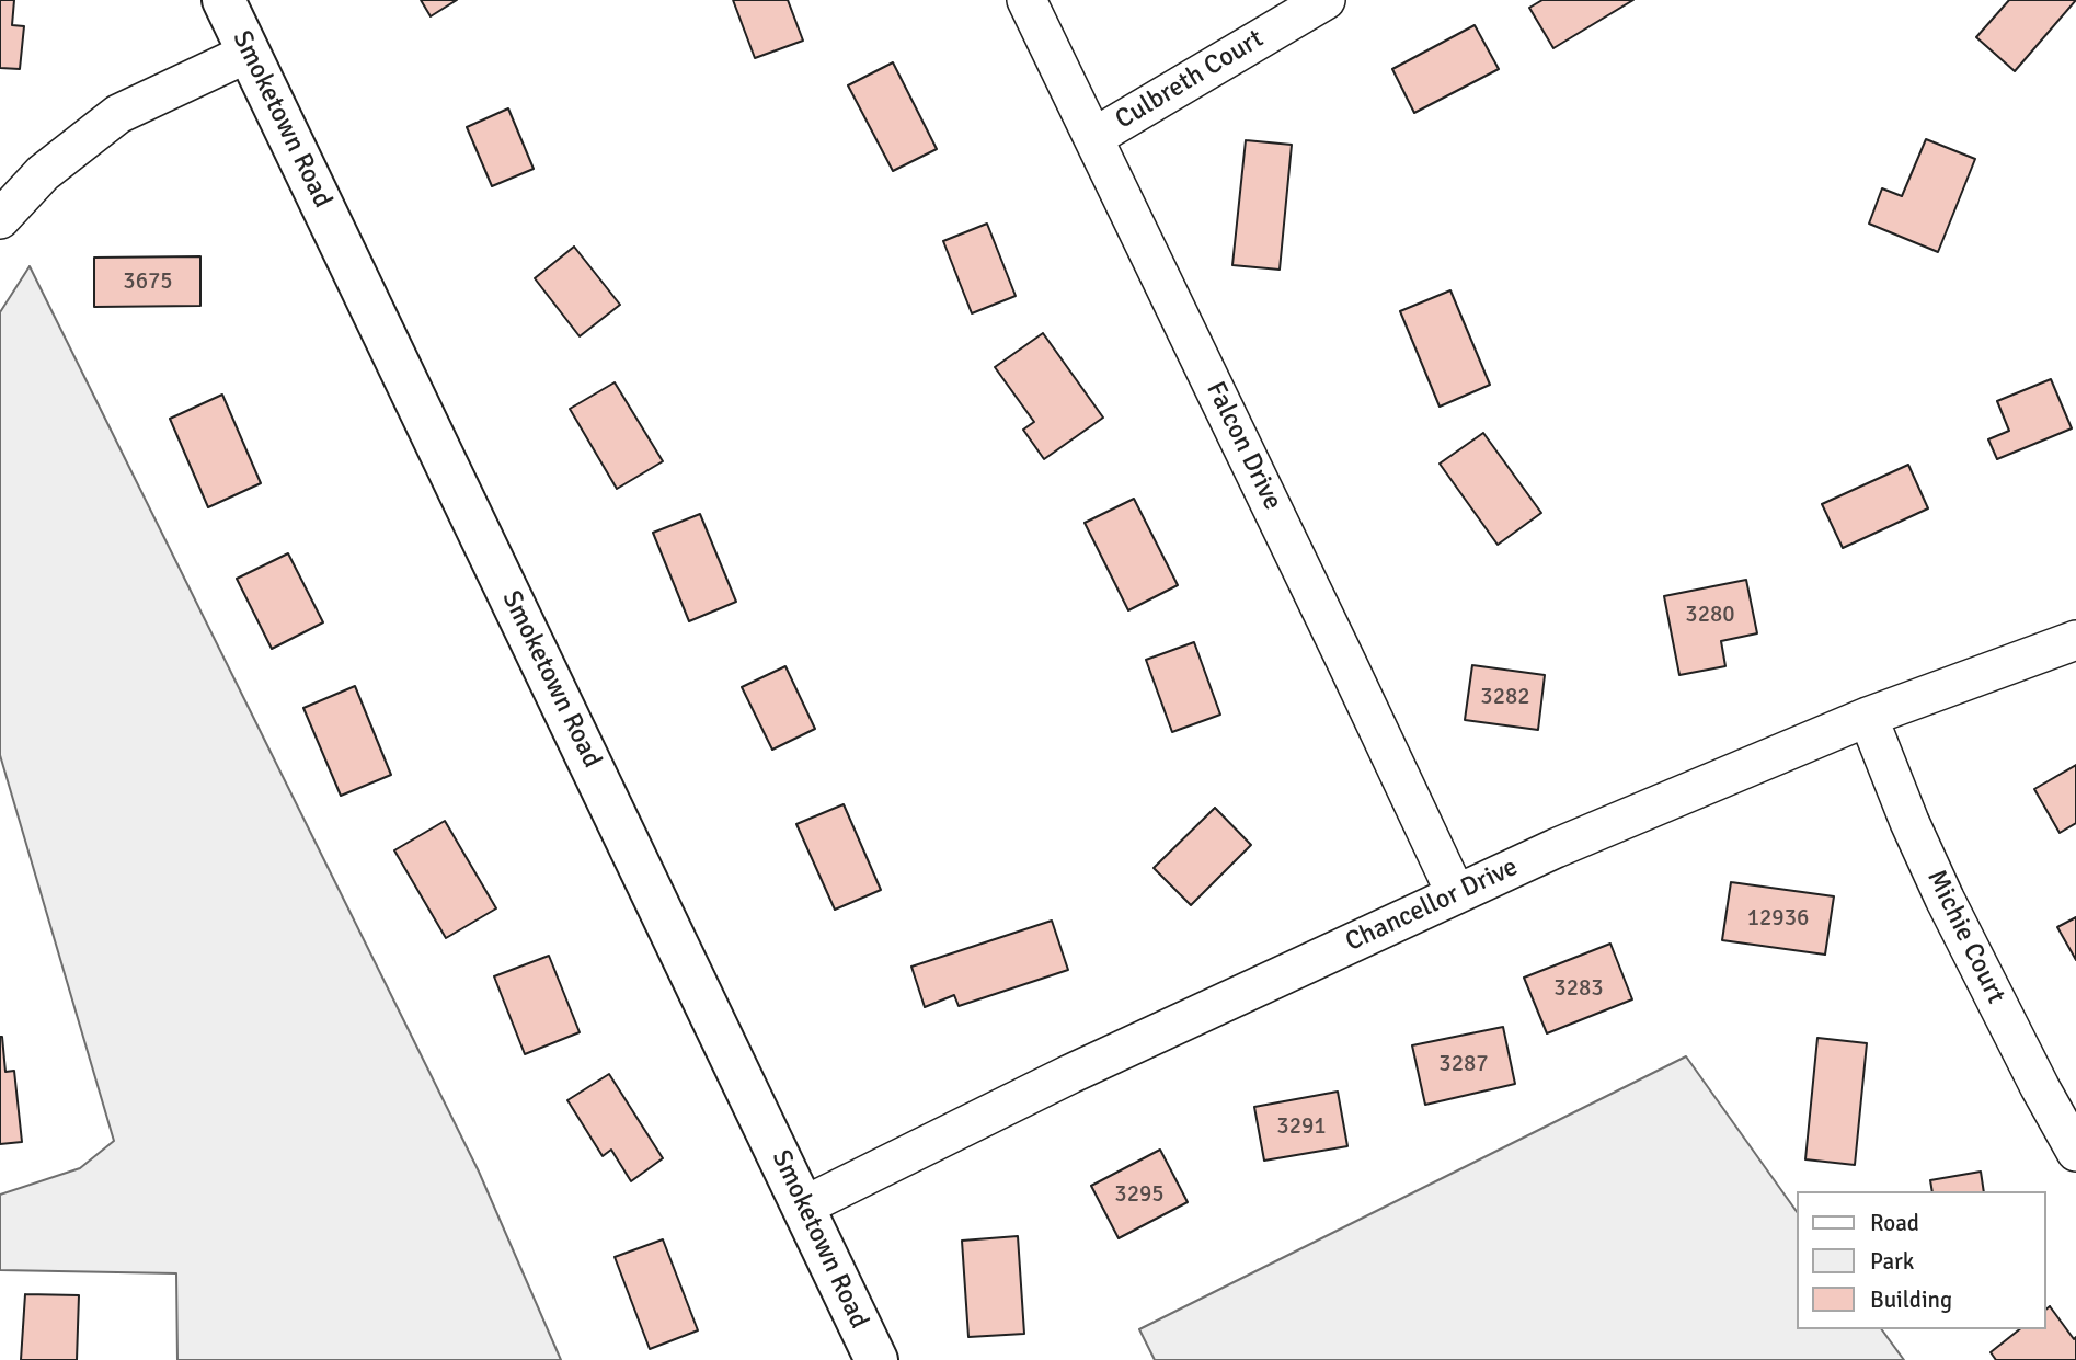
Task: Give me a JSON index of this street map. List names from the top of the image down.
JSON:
{
  "streets": {
    "main road": ["Smoketown Road"],
    "street": [
      "Culbreth Court",
      "Falcon Drive",
      "Chancellor Drive",
      "Michie Court"
    ]
  },
  "crossings": [
    ["Culbreth Court", "Falcon Drive"],
    ["Smoketown Road", "Chancellor Drive"],
    ["Falcon Drive", "Chancellor Drive"],
    ["Chancellor Drive", "Michie Court"]
  ],
  "house_numbers": [
    "3675",
    "3280",
    "3282",
    "12936",
    "3283",
    "3287",
    "3291",
    "3295"
  ],
  "legend": ["Road", "Park", "Building"]
}
